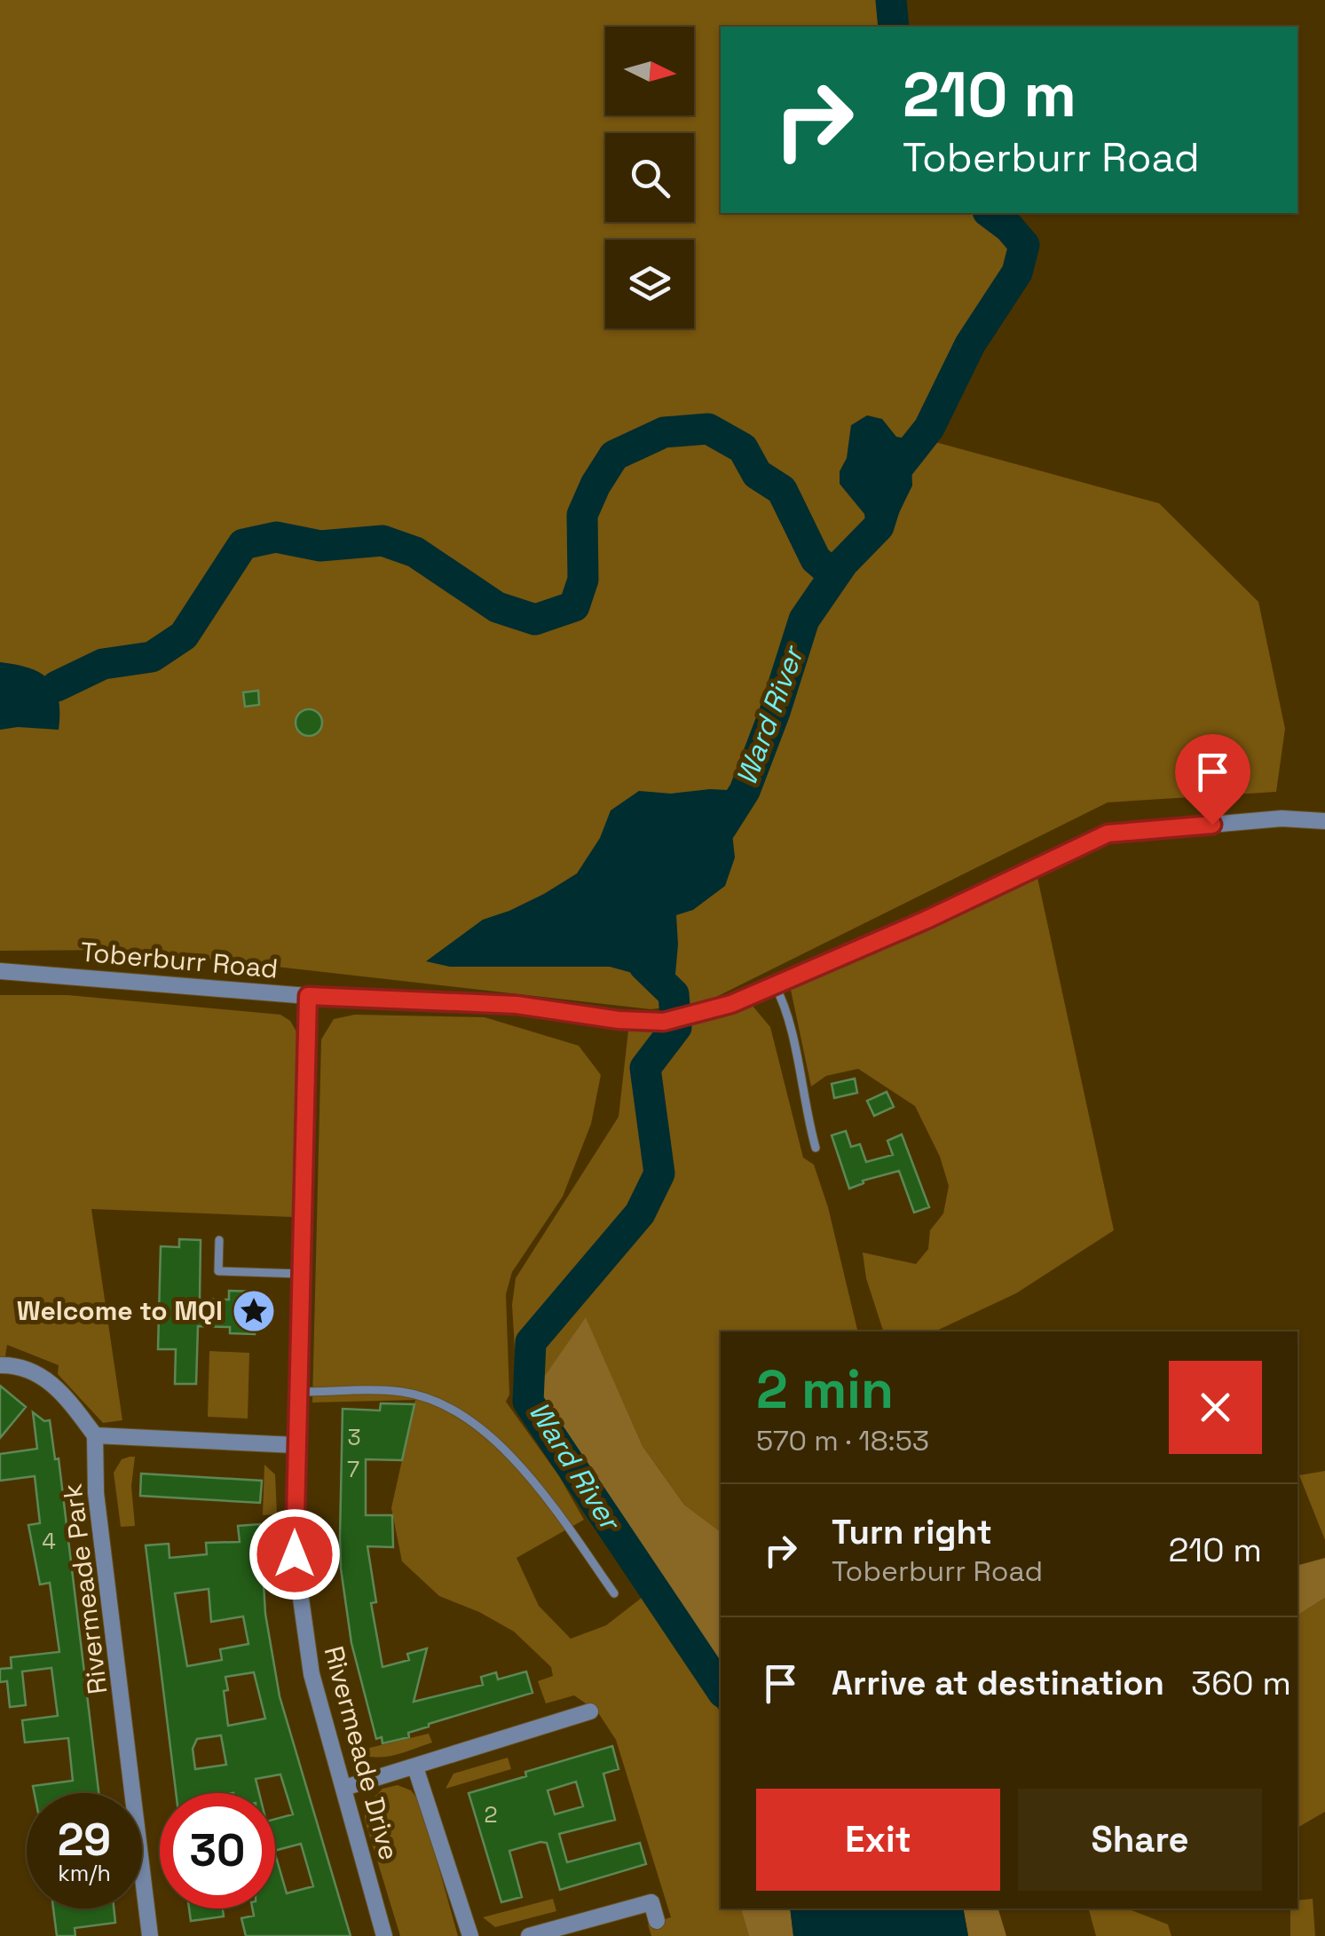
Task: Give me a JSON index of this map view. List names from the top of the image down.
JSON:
{
  "streets": {
    "street": ["Toberburr Road", "Rivermeade Park", "Rivermeade Drive"]
  },
  "crossings": [
    ["Toberburr Road", "Rivermeade Drive"]
  ],
  "water": ["Ward River"],
  "places": {
    "place": ["Welcome to MQI"]
  },
  "house_numbers": [
    "3",
    "7",
    "4",
    "2"
  ],
  "north": "right",
  "page": {
    "turn": ["210 m", "Toberburr Road"],
    "heading": ["2 min", "570 m · 18:53"],
    "list": [
      {
        "name": "Turn right",
        "note": "Toberburr Road",
        "value": "210 m"
      },
      {
        "name": "Arrive at destination",
        "value": "360 m"
      }
    ],
    "buttons": ["Exit", "Share"],
    "speed": "29 km/h",
    "limit": "30"
  }
}
